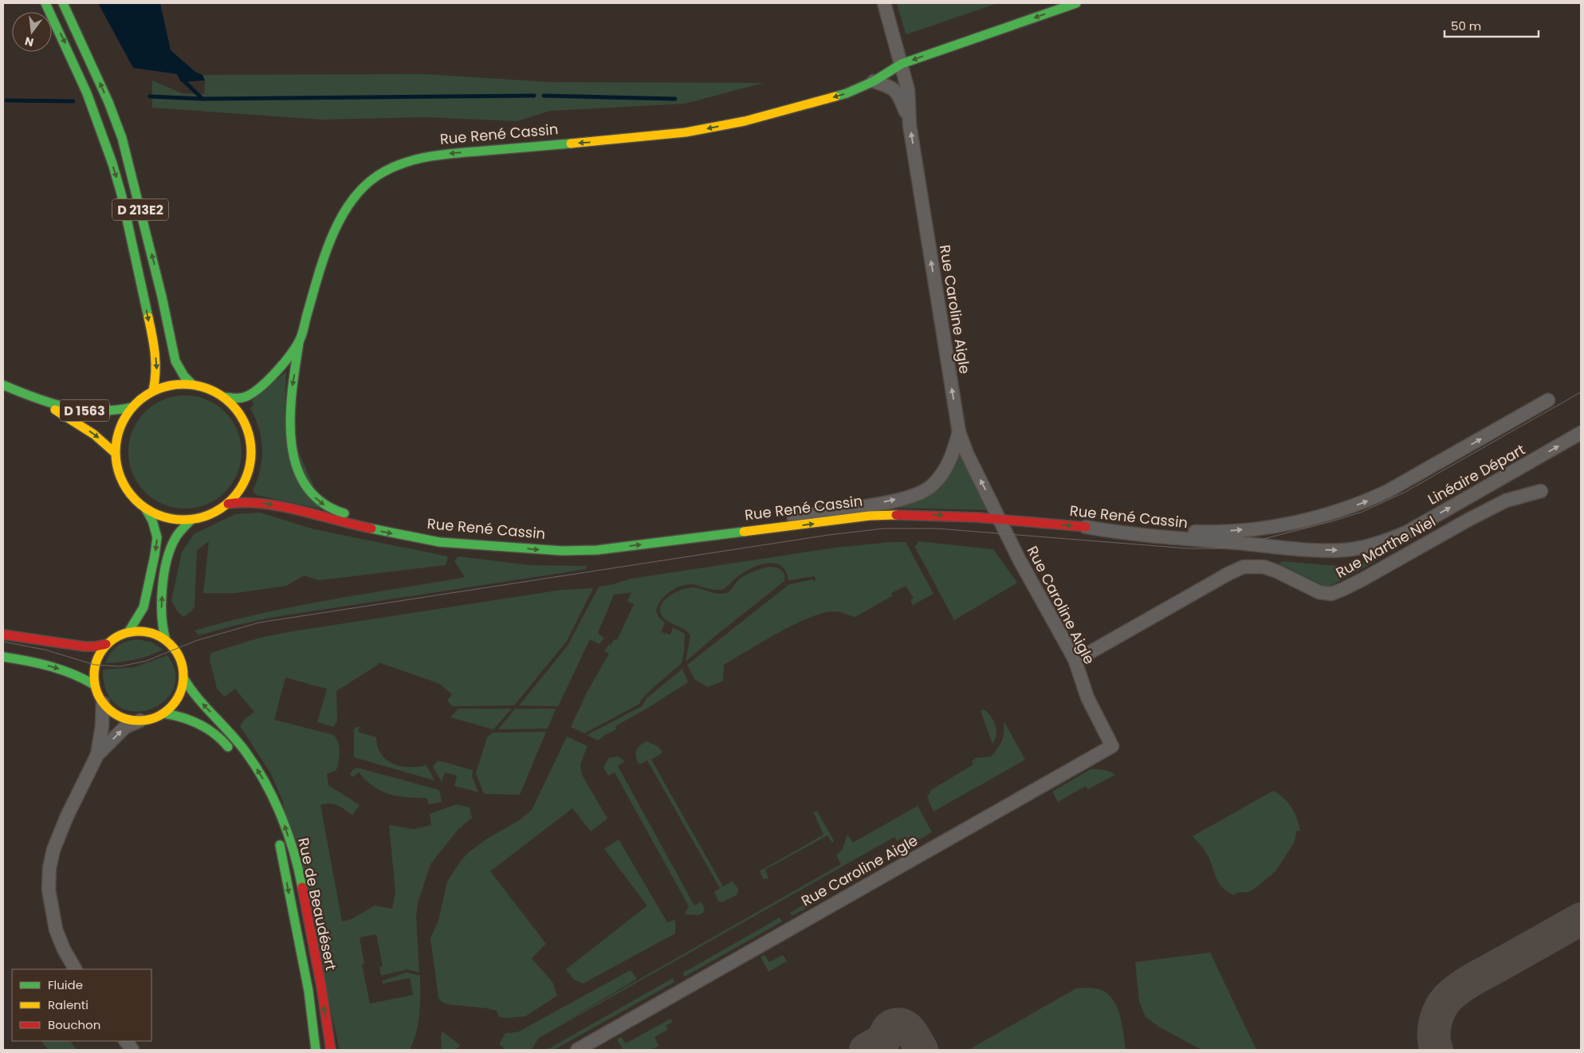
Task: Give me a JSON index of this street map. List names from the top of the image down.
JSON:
{
  "streets": {
    "main road": [
      "Rue René Cassin",
      "D 213E2",
      "D 1563",
      "Rue de Beaudésert"
    ],
    "street": ["Rue Caroline Aigle", "Linéaire Départ", "Rue Marthe Niel"]
  },
  "crossings": [
    ["Rue René Cassin", "D 213E2"],
    ["Rue René Cassin", "Rue Caroline Aigle"],
    ["Rue René Cassin", "D 1563"],
    ["Rue René Cassin", "Linéaire Départ"],
    ["D 213E2", "D 1563"],
    ["Rue Caroline Aigle", "Rue Marthe Niel"]
  ],
  "legend": ["Fluide", "Ralenti", "Bouchon"],
  "scale_bar": "50 m",
  "north": "bottom"
}
